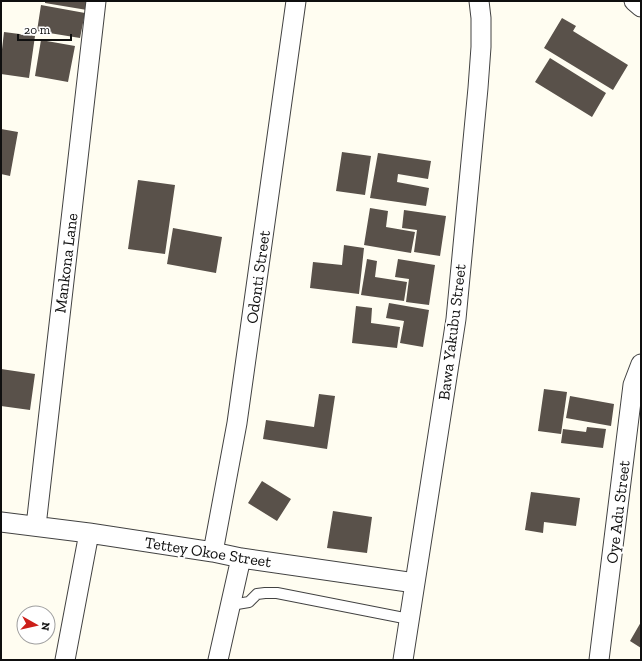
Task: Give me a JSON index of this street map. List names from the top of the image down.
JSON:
{
  "streets": {
    "street": [
      "Mankona Lane",
      "Odonti Street",
      "Bawa Yakubu Street",
      "Oye Adu Street",
      "Tettey Okoe Street"
    ]
  },
  "crossings": [
    ["Mankona Lane", "Tettey Okoe Street"],
    ["Odonti Street", "Tettey Okoe Street"],
    ["Bawa Yakubu Street", "Tettey Okoe Street"]
  ],
  "scale_bar": "20 m",
  "north": "right"
}
